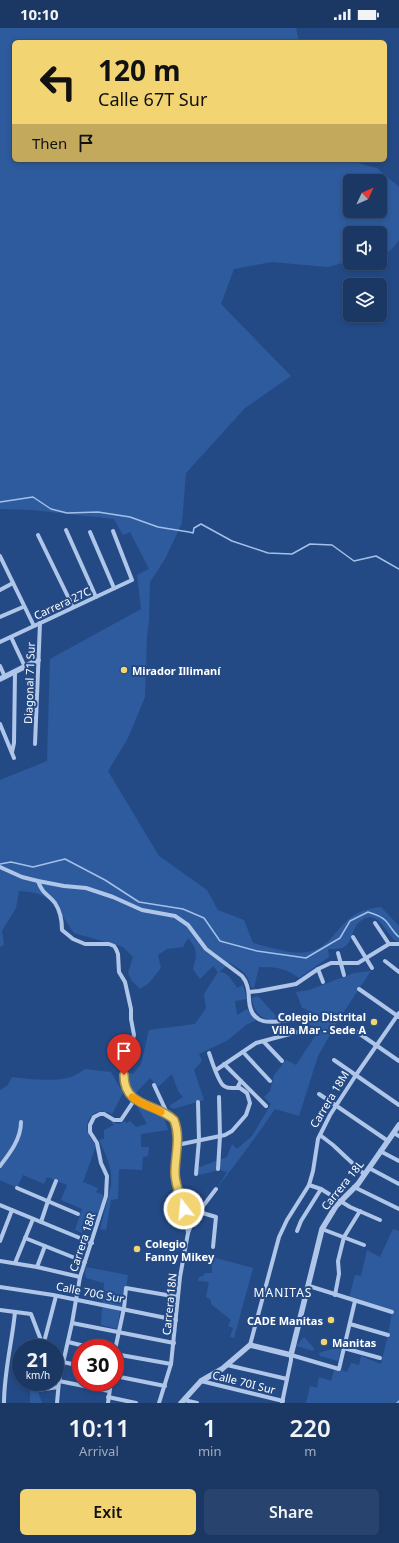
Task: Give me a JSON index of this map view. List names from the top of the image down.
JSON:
{
  "streets": {
    "street": [
      "Carrera 27C",
      "Diagonal 71 Sur",
      "Carrera 18M",
      "Carrera 18L",
      "Carrera 18R",
      "Calle 70G Sur",
      "Carrera 18N",
      "Calle 70I Sur"
    ]
  },
  "crossings": [
    ["Carrera 27C", "Diagonal 71 Sur"],
    ["Carrera 18L", "Calle 70I Sur"],
    ["Carrera 18R", "Calle 70G Sur"],
    ["Calle 70G Sur", "Carrera 18N"]
  ],
  "districts": ["MANITAS"],
  "places": [
    "Mirador Illimaní",
    "Colegio Distrital Villa Mar - Sede A",
    "Colegio Fanny Mikey",
    "CADE Manitas",
    "Manitas"
  ],
  "north": "top right",
  "page": {
    "status": "10:10",
    "turn": ["120 m", "Calle 67T Sur"],
    "then": "Then",
    "speed": "21 km/h",
    "limit": "30",
    "eta": [
      "10:11",
      "Arrival",
      "1",
      "min",
      "220",
      "m"
    ],
    "buttons": ["Exit", "Share"]
  }
}
